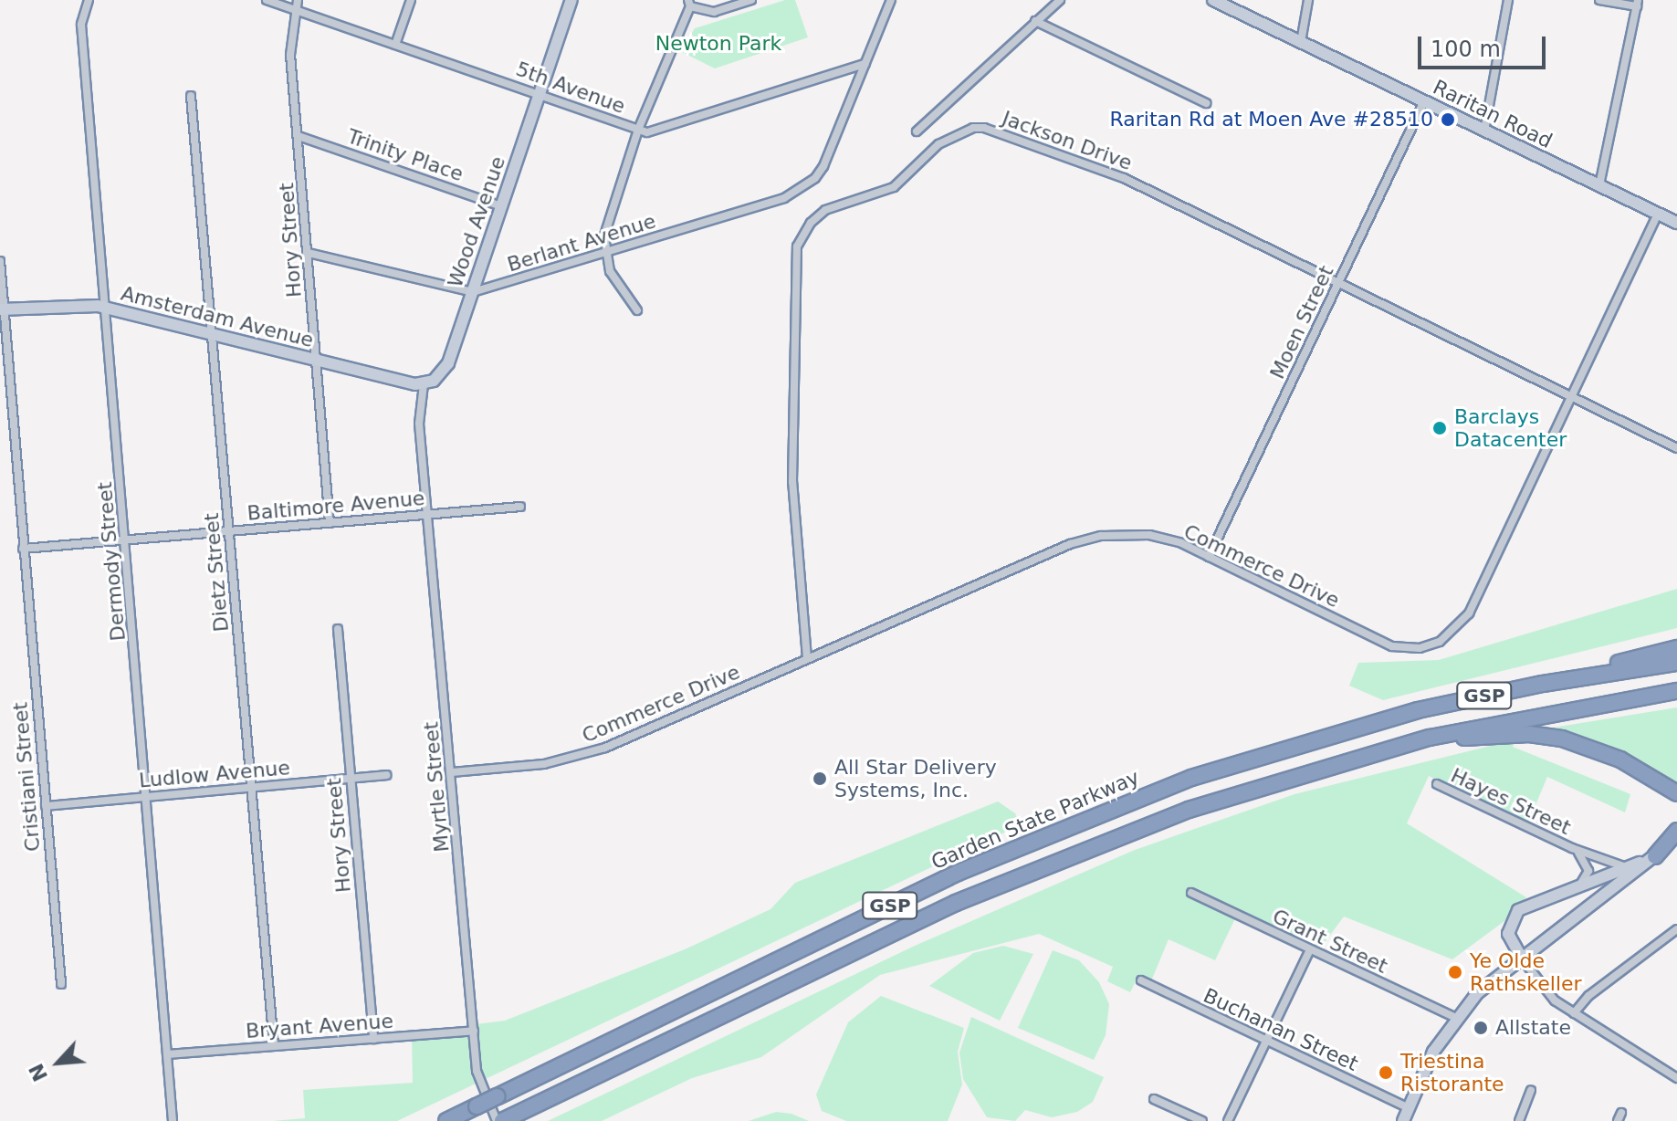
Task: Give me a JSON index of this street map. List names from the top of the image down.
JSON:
{
  "streets": {
    "highway": ["GSP", "Garden State Parkway"],
    "main road": ["Raritan Road", "Wood Avenue", "Amsterdam Avenue"],
    "street": [
      "5th Avenue",
      "Jackson Drive",
      "Trinity Place",
      "Hory Street",
      "Berlant Avenue",
      "Moen Street",
      "Baltimore Avenue",
      "Dermody Street",
      "Commerce Drive",
      "Dietz Street",
      "Ludlow Avenue",
      "Cristiani Street",
      "Myrtle Street",
      "Hayes Street",
      "Grant Street",
      "Bryant Avenue",
      "Buchanan Street"
    ]
  },
  "crossings": [
    ["5th Avenue", "Wood Avenue"],
    ["5th Avenue", "Hory Street"],
    ["5th Avenue", "Berlant Avenue"],
    ["Raritan Road", "Moen Street"],
    ["Raritan Road", "Commerce Drive"],
    ["Jackson Drive", "Moen Street"],
    ["Jackson Drive", "Commerce Drive"],
    ["Trinity Place", "Wood Avenue"],
    ["Trinity Place", "Hory Street"],
    ["Wood Avenue", "Berlant Avenue"],
    ["Wood Avenue", "Amsterdam Avenue"],
    ["Wood Avenue", "Myrtle Street"],
    ["Hory Street", "Berlant Avenue"],
    ["Hory Street", "Amsterdam Avenue"],
    ["Hory Street", "Baltimore Avenue"],
    ["Hory Street", "Ludlow Avenue"],
    ["Hory Street", "Bryant Avenue"],
    ["Amsterdam Avenue", "Dermody Street"],
    ["Amsterdam Avenue", "Dietz Street"],
    ["Amsterdam Avenue", "Cristiani Street"],
    ["Amsterdam Avenue", "Myrtle Street"],
    ["Moen Street", "Commerce Drive"],
    ["Baltimore Avenue", "Dermody Street"],
    ["Baltimore Avenue", "Dietz Street"],
    ["Baltimore Avenue", "Cristiani Street"],
    ["Baltimore Avenue", "Myrtle Street"],
    ["Dermody Street", "Ludlow Avenue"],
    ["Dermody Street", "Bryant Avenue"],
    ["Commerce Drive", "Myrtle Street"],
    ["Dietz Street", "Ludlow Avenue"],
    ["Dietz Street", "Bryant Avenue"],
    ["GSP", "Myrtle Street"],
    ["Ludlow Avenue", "Cristiani Street"],
    ["Myrtle Street", "Bryant Avenue"]
  ],
  "parks": ["Newton Park"],
  "places": [
    "Raritan Rd at Moen Ave #28510",
    "Barclays Datacenter",
    "All Star Delivery Systems, Inc.",
    "Ye Olde Rathskeller",
    "Allstate",
    "Triestina Ristorante"
  ],
  "scale_bar": "100 m",
  "north": "bottom left"
}
